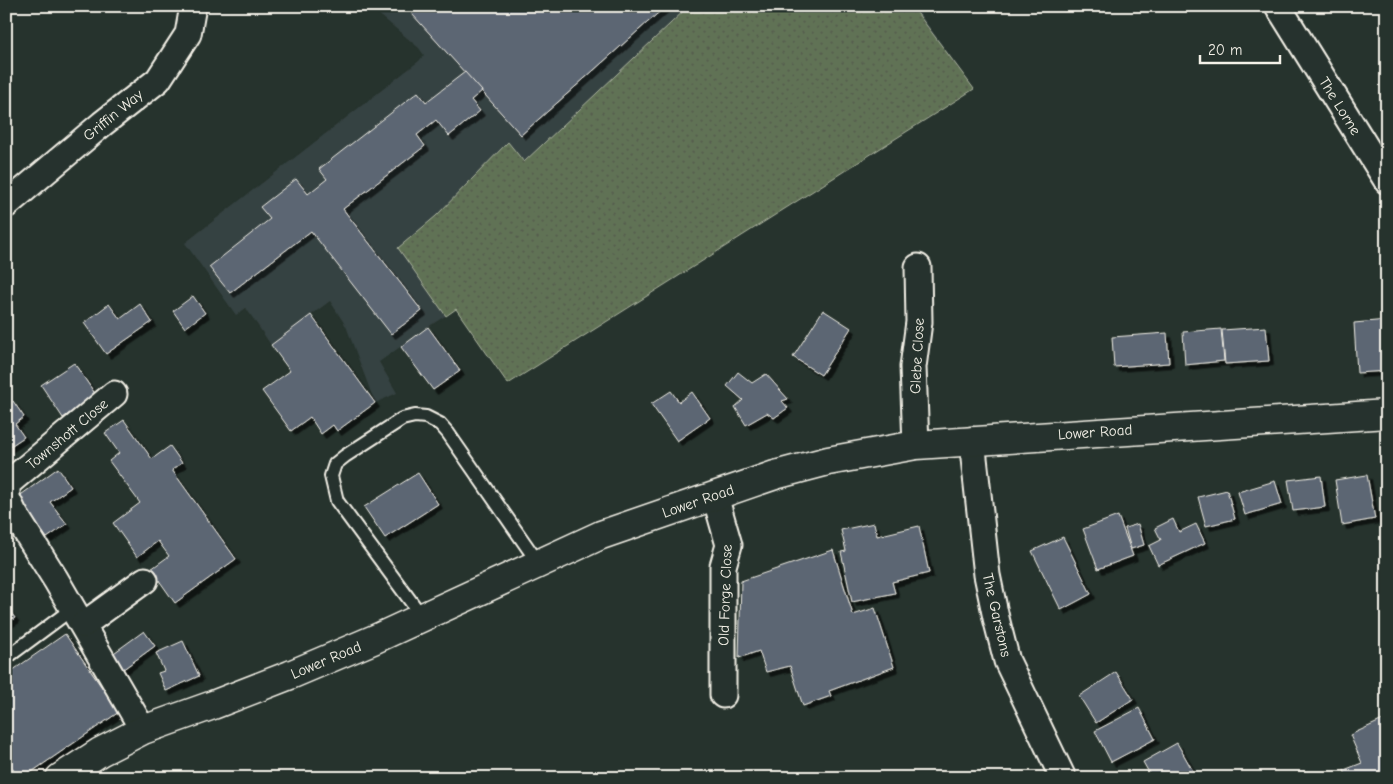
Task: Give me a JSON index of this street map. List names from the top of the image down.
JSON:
{
  "streets": {
    "street": [
      "The Lorne",
      "Griffin Way",
      "Glebe Close",
      "Lower Road",
      "Townshott Close",
      "Old Forge Close",
      "The Garstons"
    ]
  },
  "crossings": [
    ["Glebe Close", "Lower Road"],
    ["Lower Road", "Townshott Close"],
    ["Lower Road", "Old Forge Close"],
    ["Lower Road", "The Garstons"]
  ],
  "scale_bar": "20 m"
}
